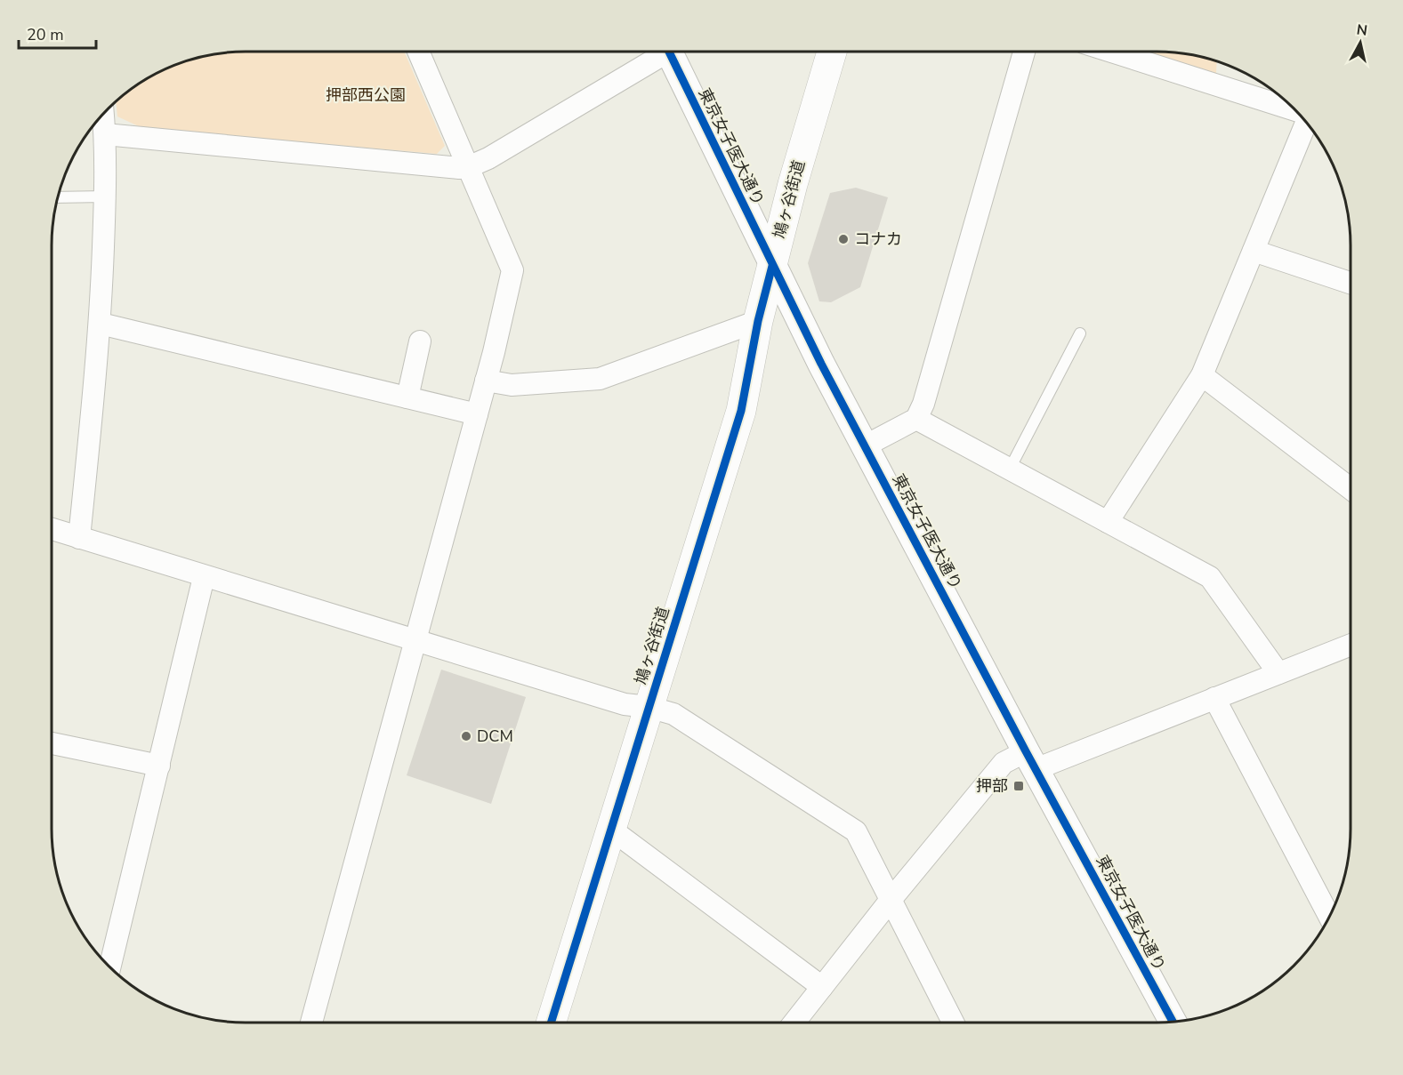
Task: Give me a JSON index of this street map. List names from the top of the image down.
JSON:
{
  "streets": {
    "main road": ["鳩ヶ谷街道"],
    "street": ["東京女子医大通り"]
  },
  "crossings": [
    ["東京女子医大通り", "鳩ヶ谷街道"]
  ],
  "parks": ["押部西公園"],
  "places": {
    "other": ["コナカ", "DCM"],
    "transit": ["押部"]
  },
  "scale_bar": "20 m",
  "north": "top"
}
